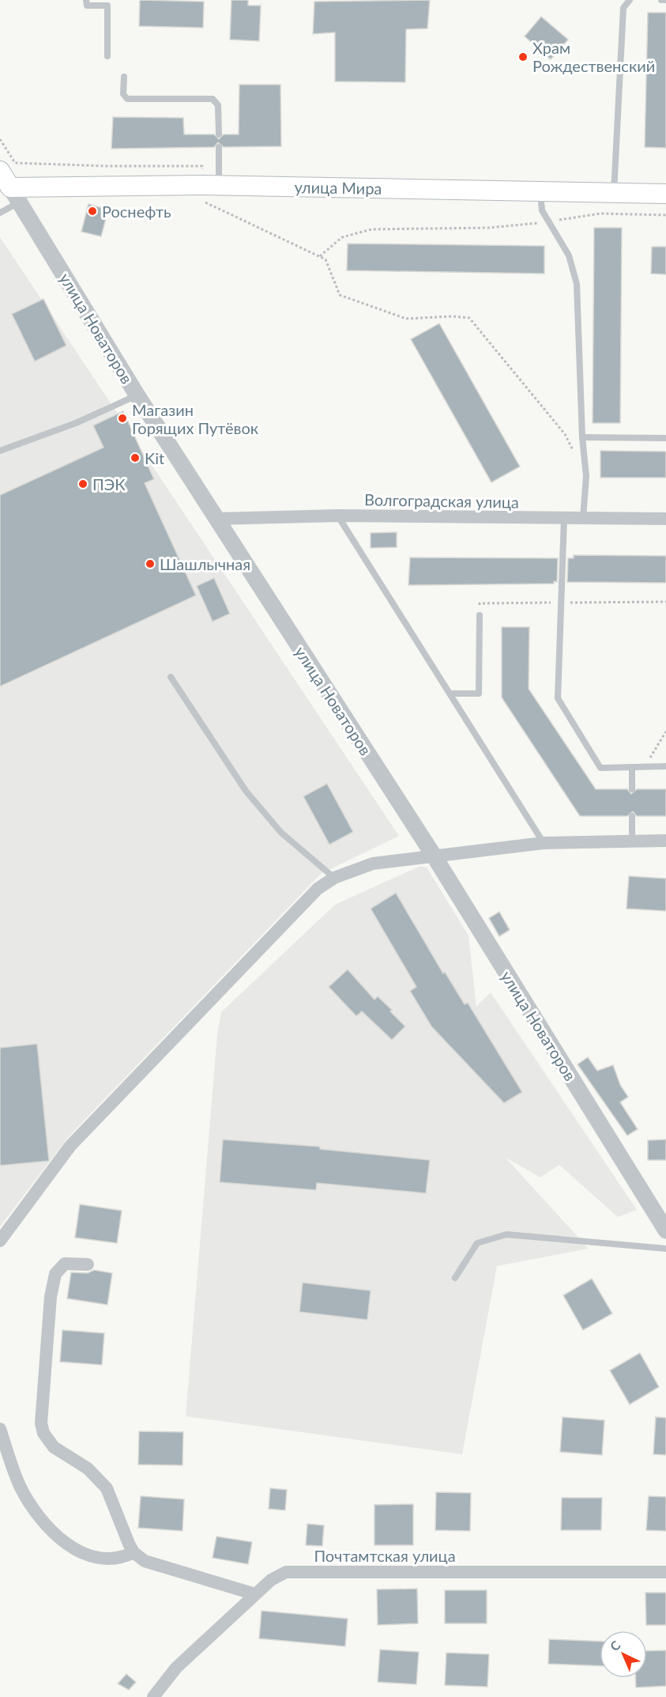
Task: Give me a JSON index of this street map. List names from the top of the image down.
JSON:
{
  "streets": {
    "main road": ["улица Мира", "улица Новаторов"],
    "street": ["Волгоградская улица", "Почтамтская улица"]
  },
  "crossings": [
    ["улица Мира", "улица Новаторов"],
    ["улица Новаторов", "Волгоградская улица"]
  ],
  "places": [
    "Храм Рождественский",
    "Роснефть",
    "Магазин Горящих Путёвок",
    "Kit",
    "ПЭК",
    "Шашлычная"
  ],
  "north": "top left"
}
